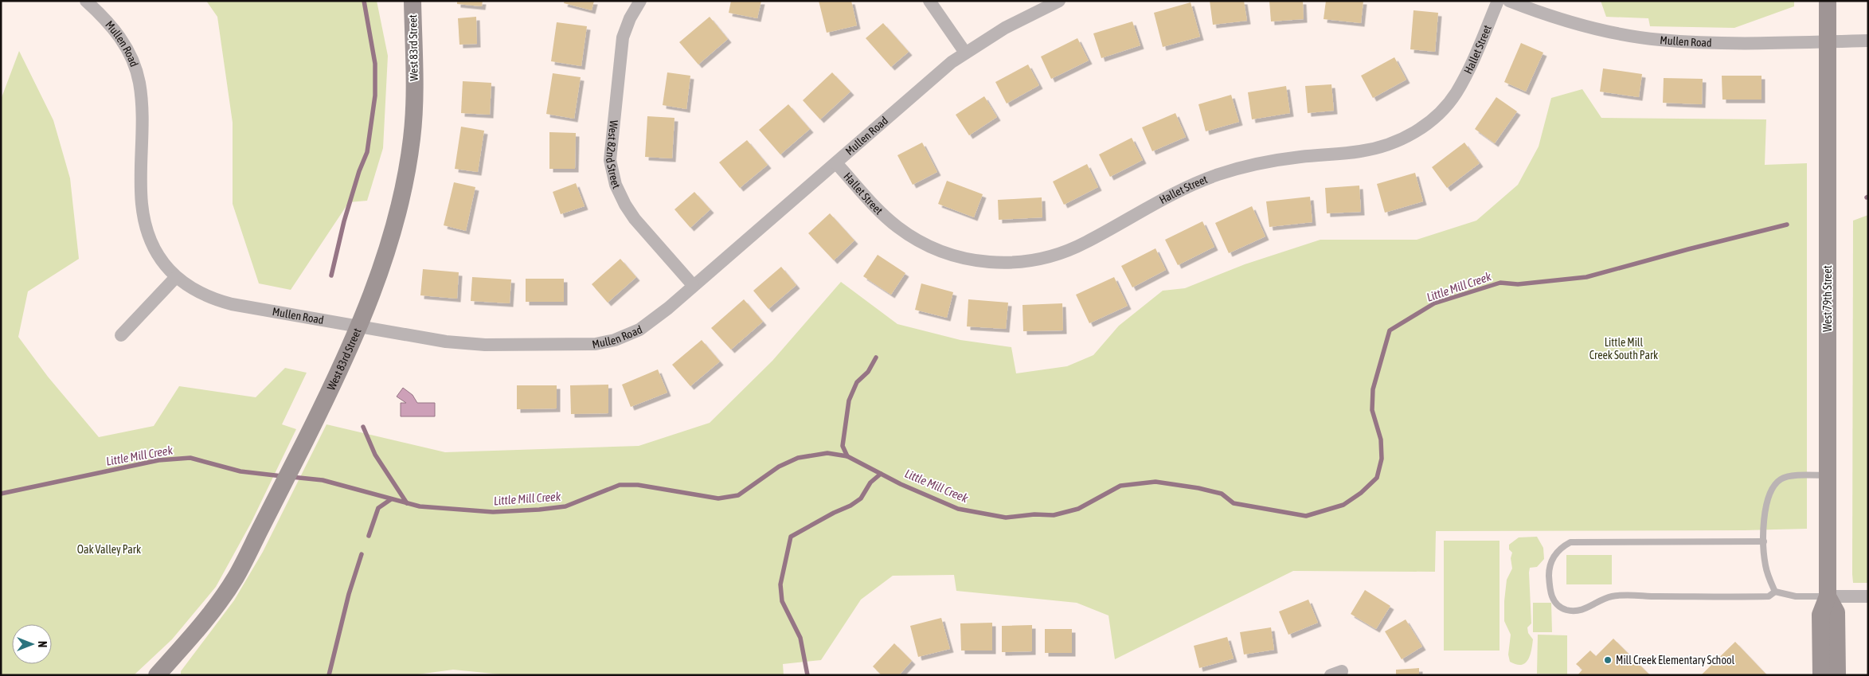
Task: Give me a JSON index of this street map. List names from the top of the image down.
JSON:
{
  "streets": {
    "street": [
      "Mullen Road",
      "West 83rd Street",
      "Hallet Street",
      "West 82nd Street",
      "West 79th Street"
    ]
  },
  "crossings": [
    ["Mullen Road", "West 83rd Street"],
    ["Mullen Road", "Hallet Street"],
    ["Mullen Road", "West 82nd Street"],
    ["Mullen Road", "West 79th Street"]
  ],
  "water": ["Little Mill Creek"],
  "parks": ["Little Mill Creek South Park", "Oak Valley Park"],
  "places": ["Mill Creek Elementary School"],
  "north": "right"
}
